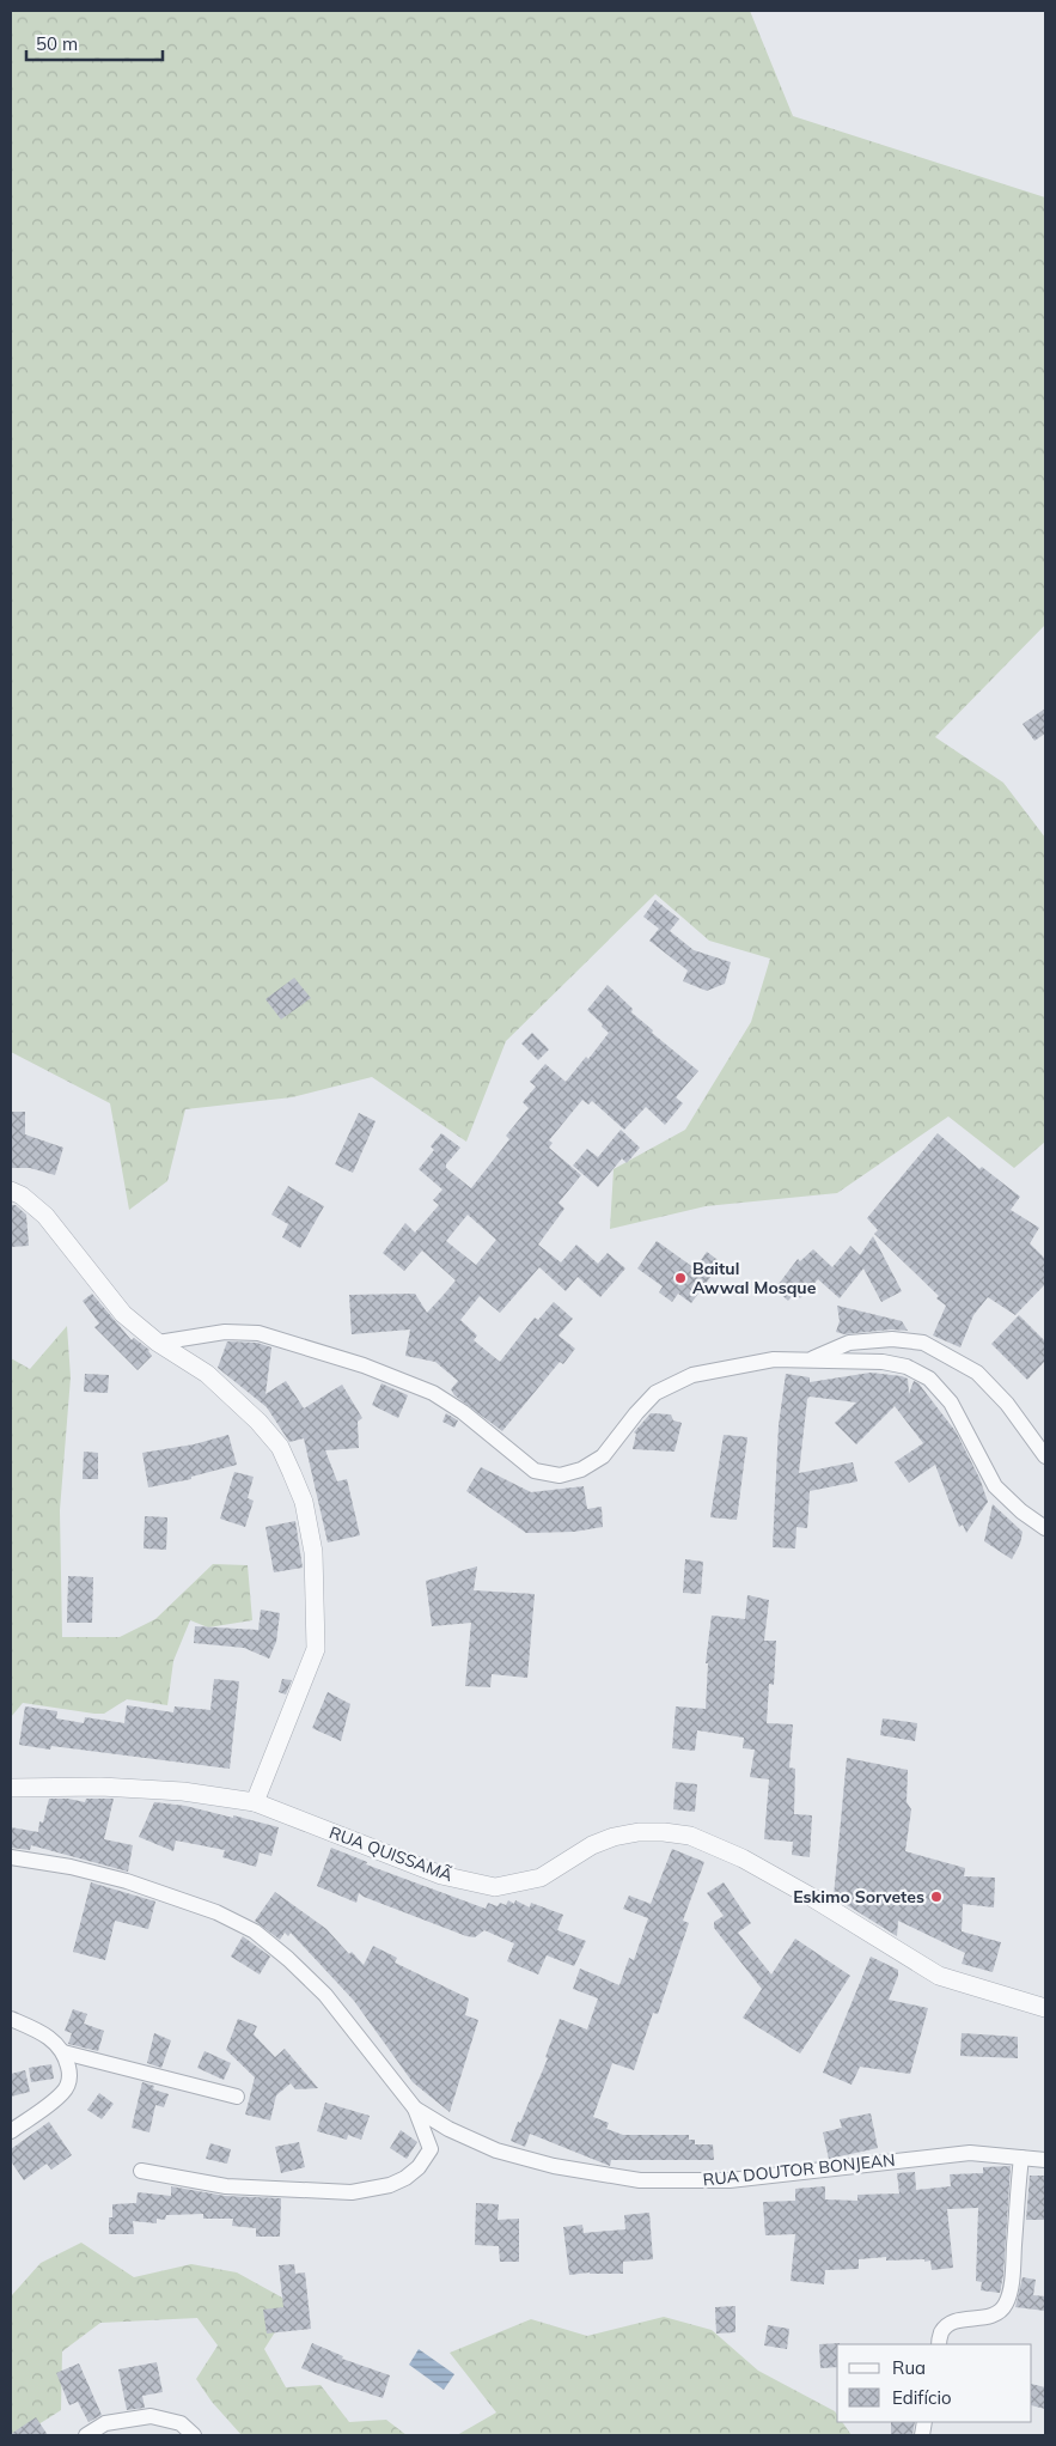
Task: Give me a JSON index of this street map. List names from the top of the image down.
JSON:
{
  "streets": {
    "street": ["RUA QUISSAMÃ", "RUA DOUTOR BONJEAN"]
  },
  "places": ["Baitul Awwal Mosque", "Eskimo Sorvetes"],
  "legend": ["Rua", "Edifício"],
  "scale_bar": "50 m"
}
